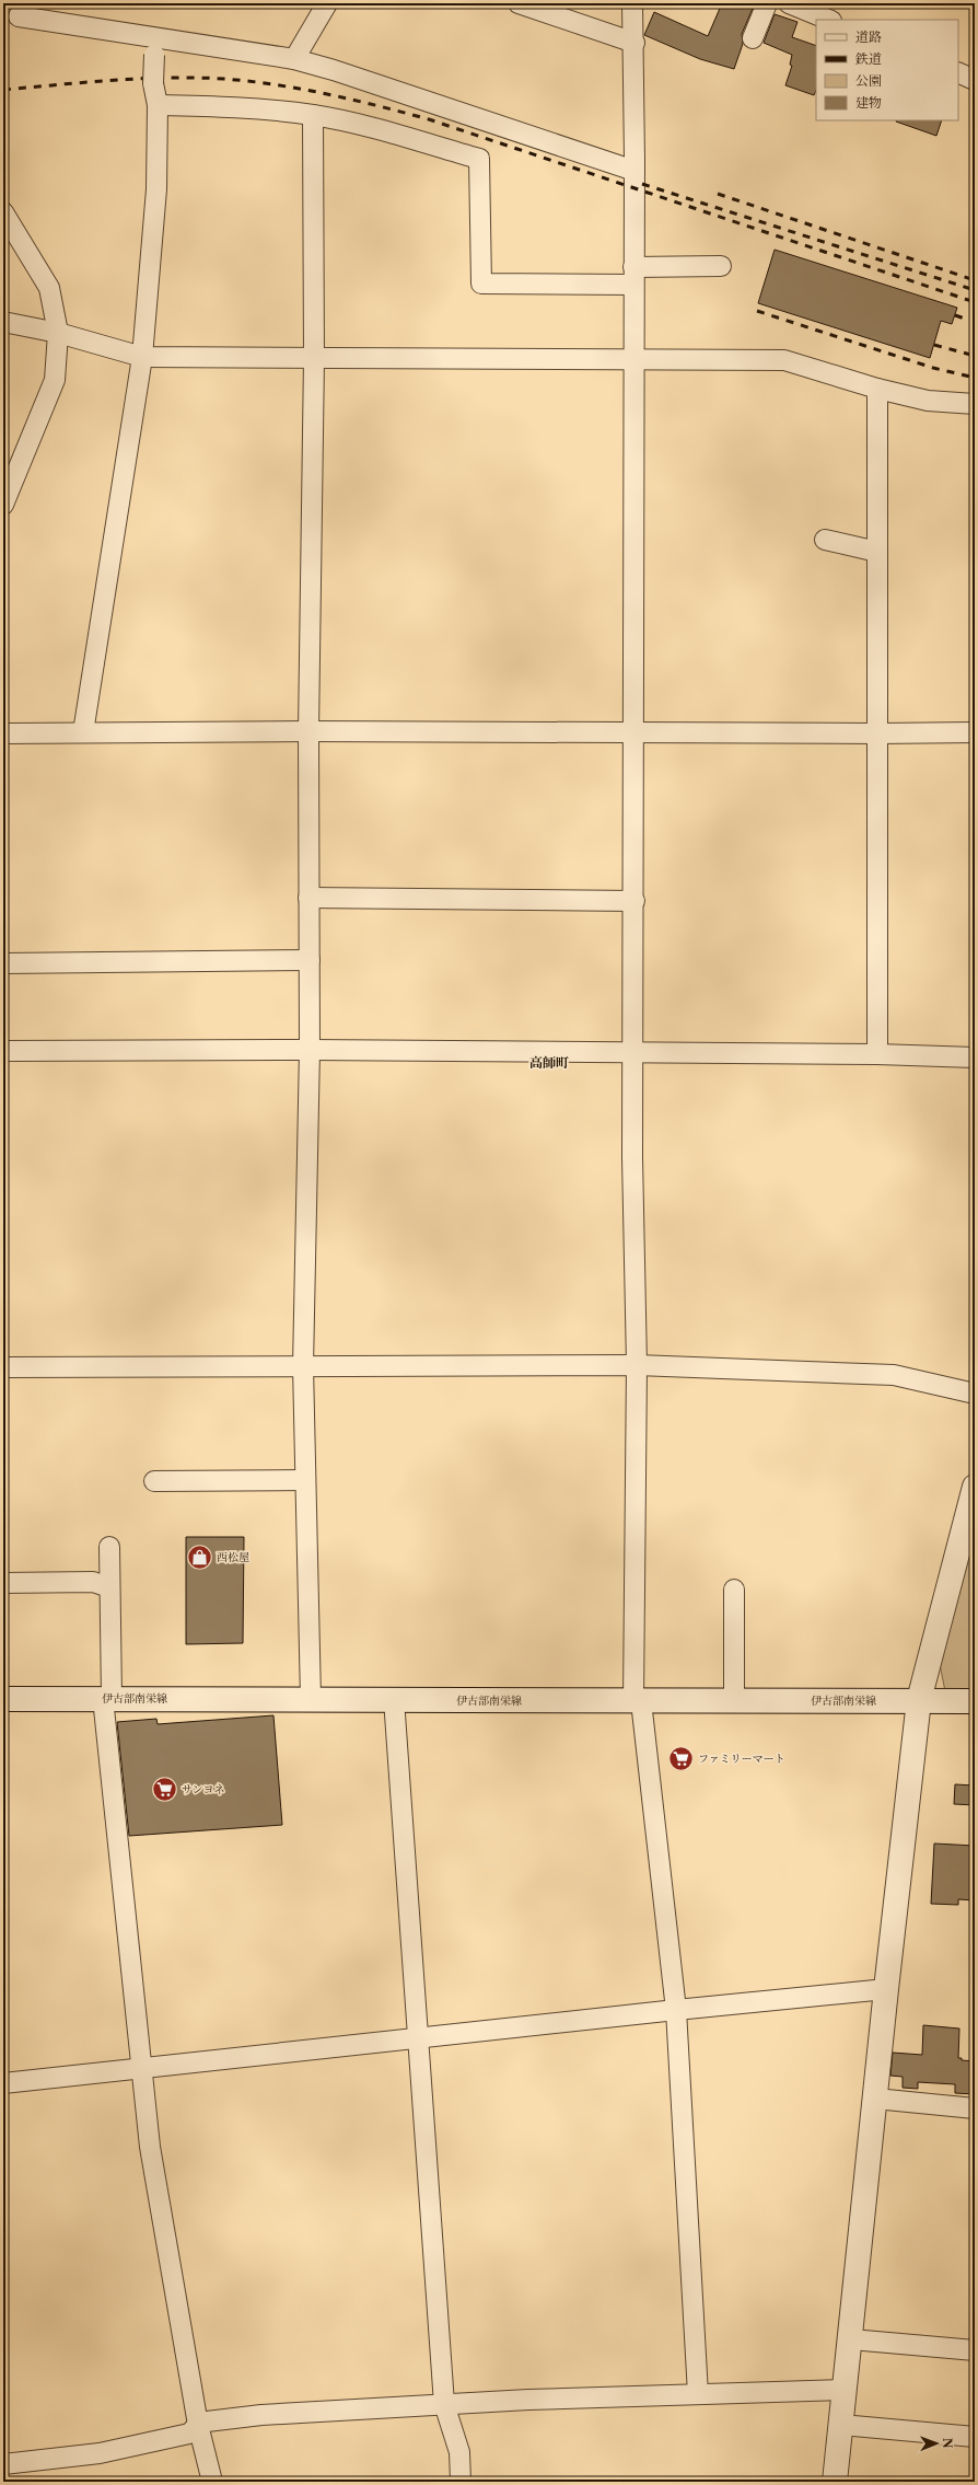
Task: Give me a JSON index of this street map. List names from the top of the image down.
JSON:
{
  "streets": {
    "street": ["伊古部南栄線"]
  },
  "districts": ["高師町"],
  "places": {
    "shop": ["西松屋"],
    "supermarket": ["ファミリーマート", "サンヨネ"]
  },
  "legend": [
    "道路",
    "鉄道",
    "公園",
    "建物"
  ],
  "north": "right"
}
